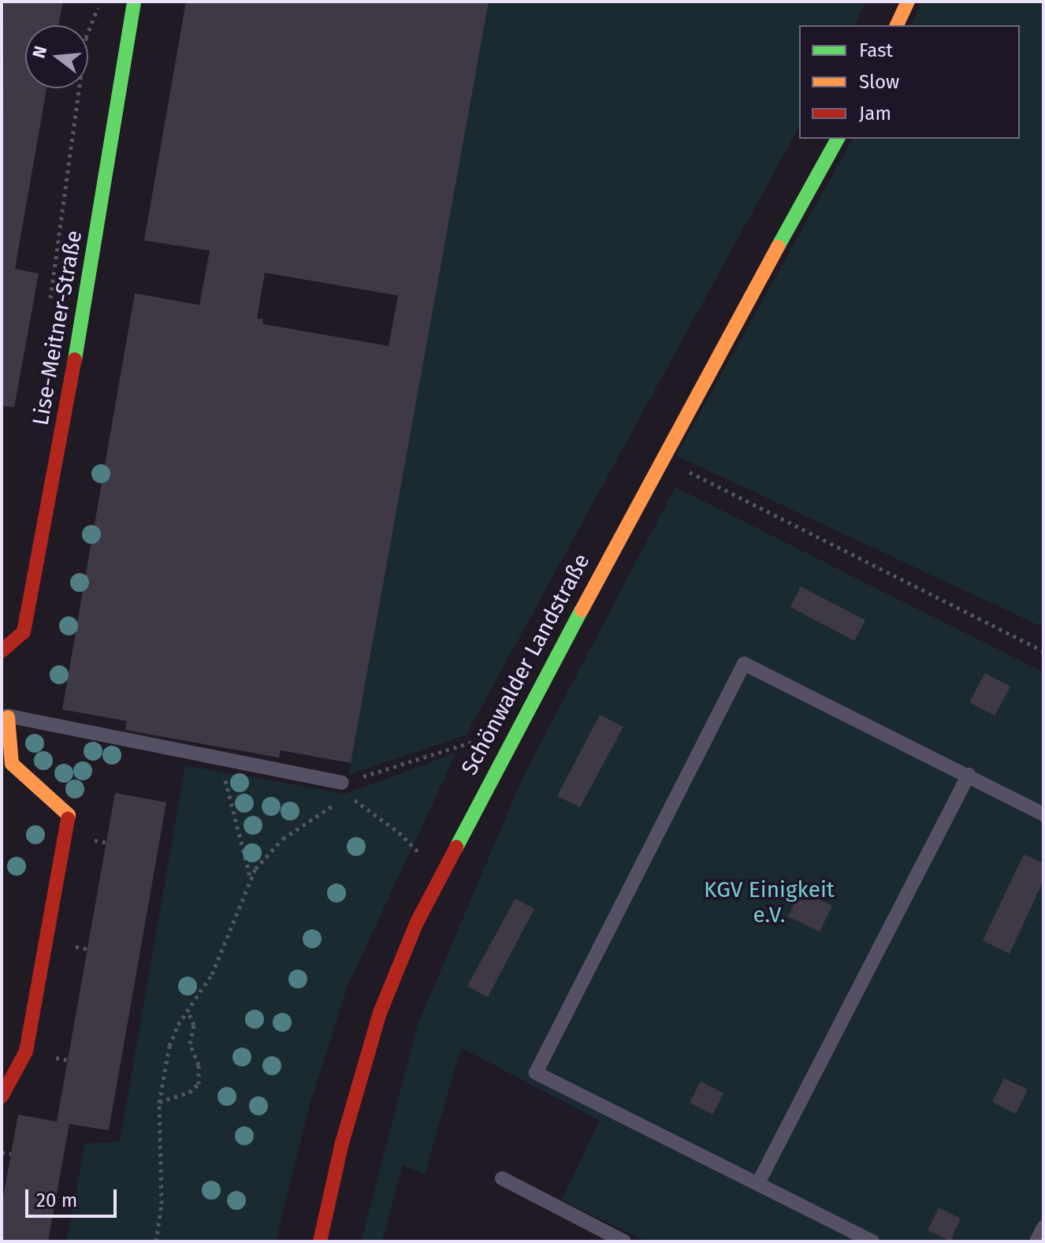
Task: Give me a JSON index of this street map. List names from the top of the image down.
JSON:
{
  "streets": {
    "main road": ["Lise-Meitner-Straße", "Schönwalder Landstraße"]
  },
  "parks": ["KGV Einigkeit e.V."],
  "legend": ["Fast", "Slow", "Jam"],
  "scale_bar": "20 m",
  "north": "left"
}
